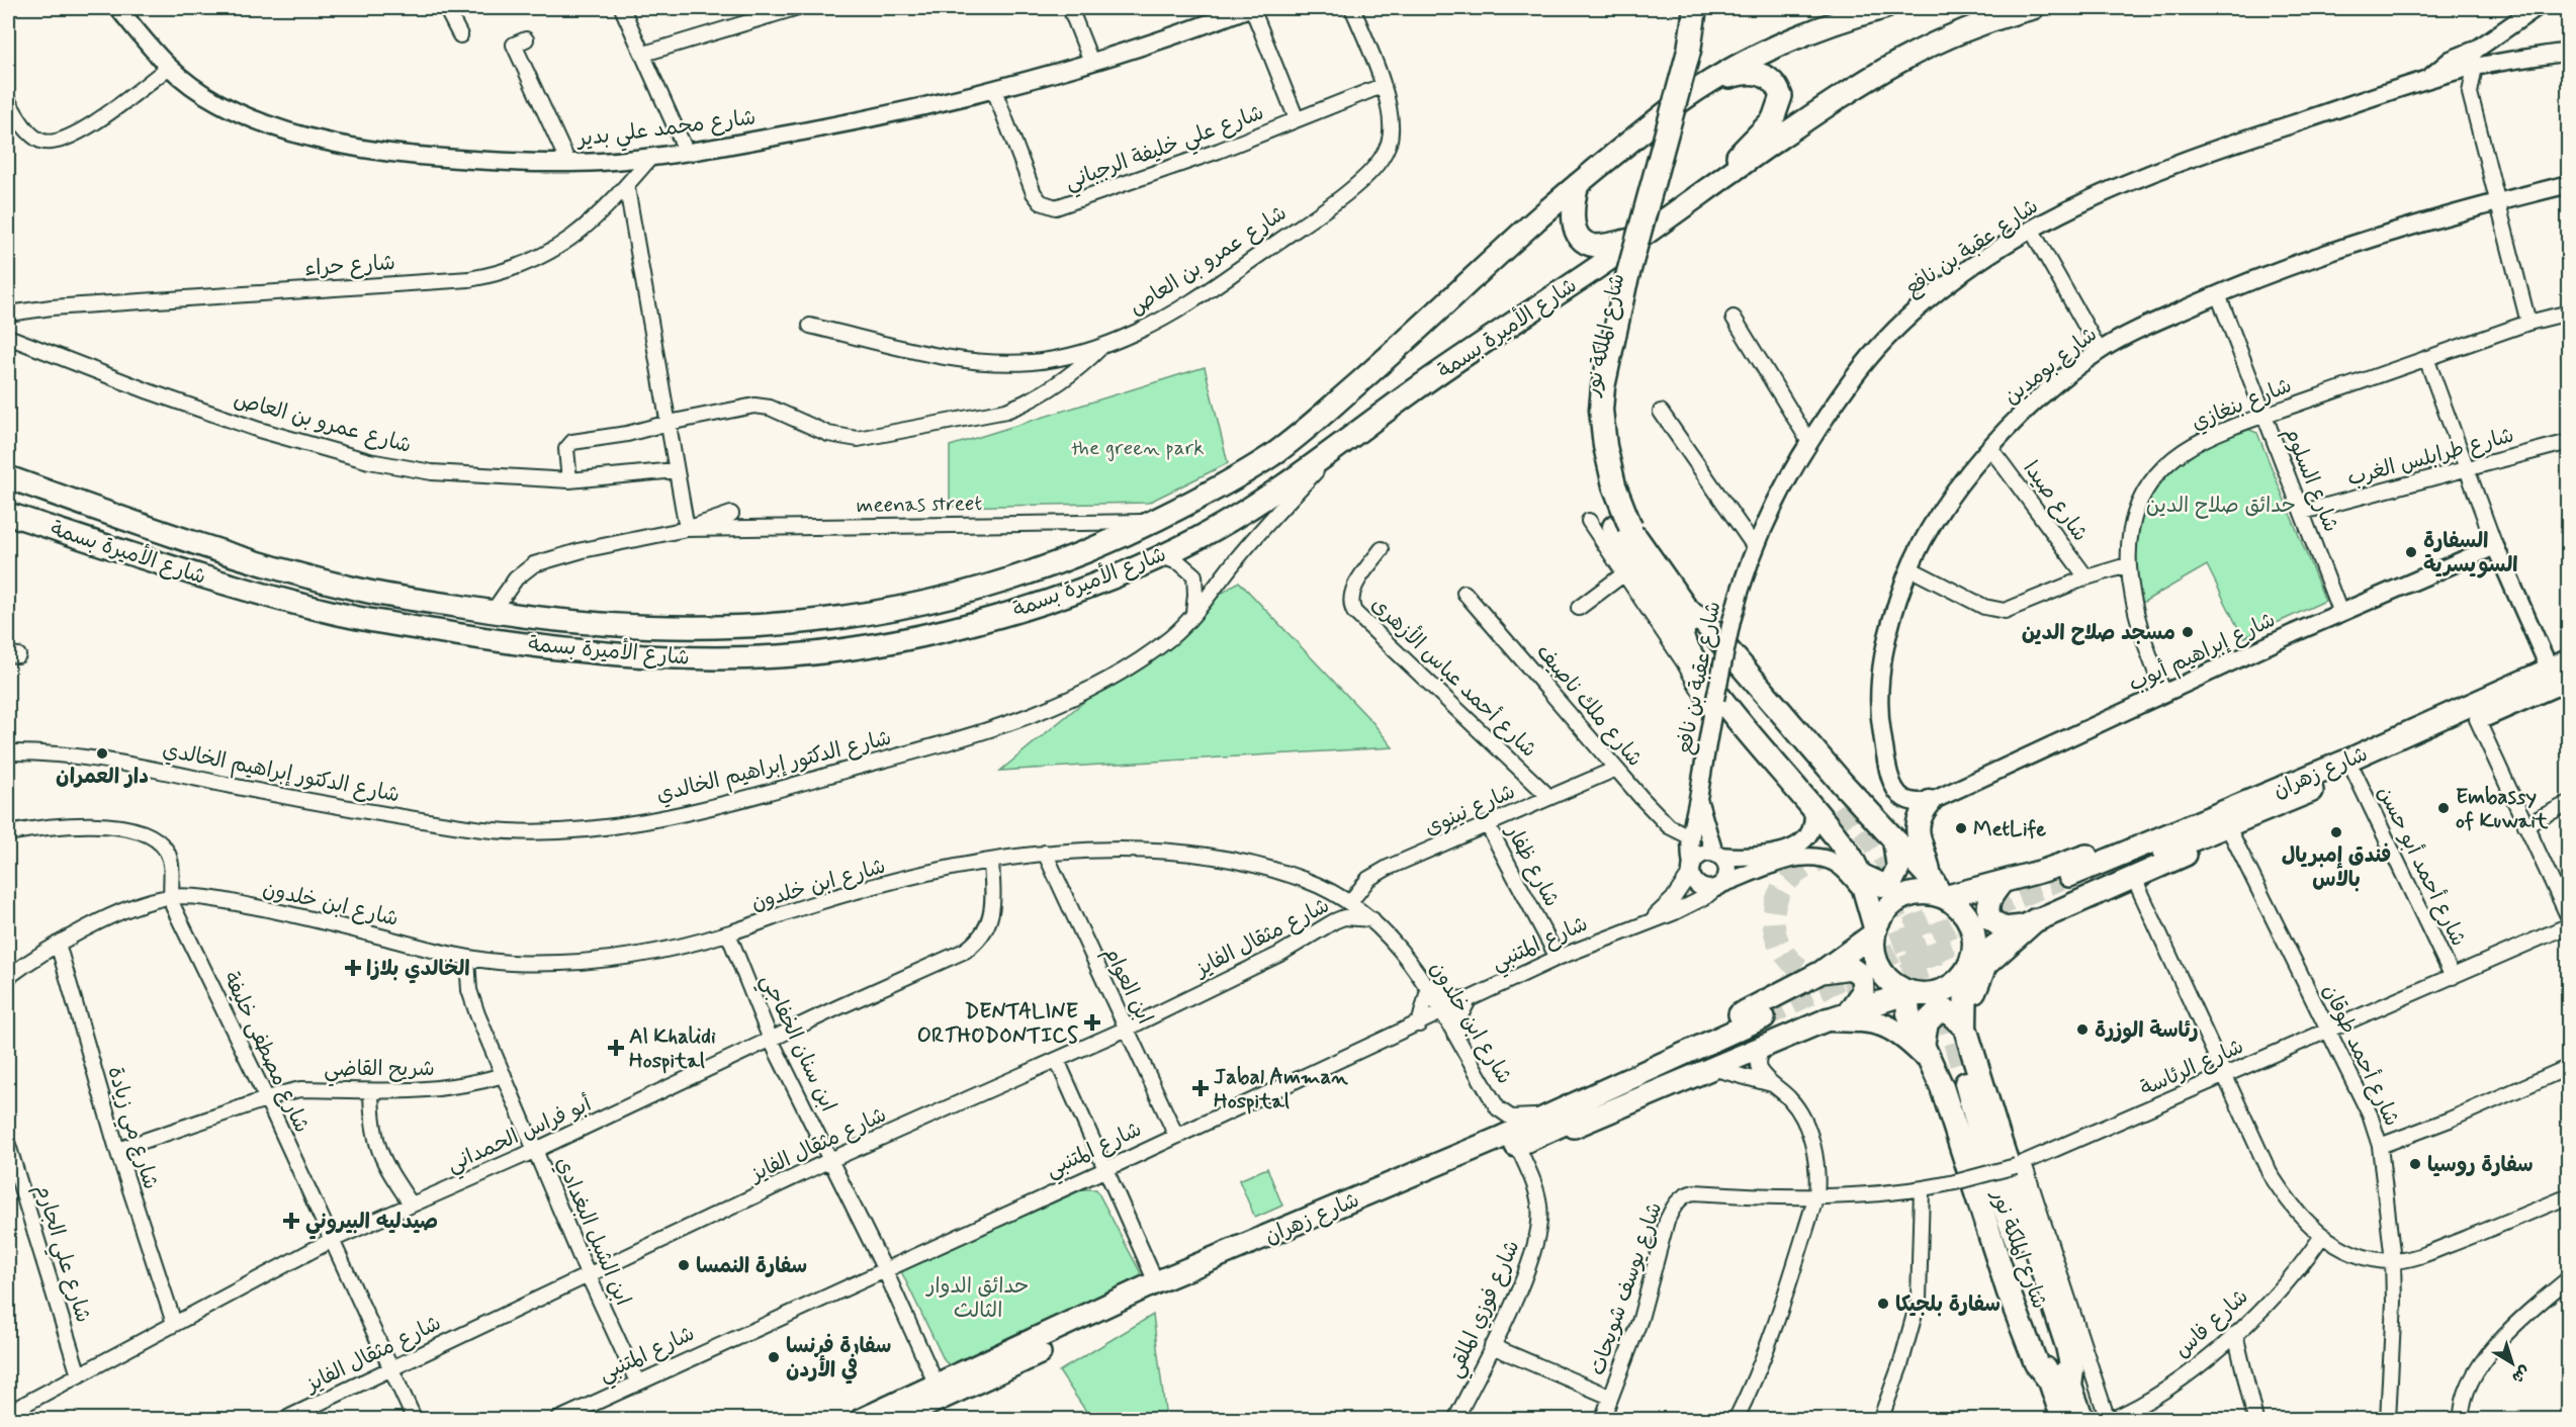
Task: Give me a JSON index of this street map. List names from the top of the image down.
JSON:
{
  "streets": {
    "highway": ["شارع الملكة نور"],
    "main road": ["شارع الأميرة بسمة", "شارع زهران"],
    "street": [
      "شارع محمد علي بدير",
      "شارع علي خليفة الرجباني",
      "شارع عقبة بن نافع",
      "شارع عمرو بن العاص",
      "شارع حراء",
      "شارع بومدين",
      "شارع بنغازي",
      "شارع طرابلس الغرب",
      "شارع السلوم",
      "شارع صيدا",
      "meenas street",
      "شارع إبراهيم أيوب",
      "شارع أحمد عباس الأزهرى",
      "شارع ملك ناصيف",
      "شارع الدكتور إبراهيم الخالدي",
      "شارع نينوى",
      "شارع ظفار",
      "شارع أحمد أبو حسن",
      "شارع ابن خلدون",
      "شارع مثقال الفايز",
      "شارع المتنبي",
      "ابن العوام",
      "ابن سنان الخفاجي",
      "شارع مصطفى خليفة",
      "شارع أحمد طوقان",
      "شارع الرئاسة",
      "شريح القاضي",
      "شارع مي زيادة",
      "أبو فراس الحمداني",
      "ابن الشبل البغدادي",
      "شارع علي الجارم",
      "شارع يوسف شويحات",
      "شارع فوزي الملقي",
      "شارع فاس"
    ]
  },
  "crossings": [
    ["شارع محمد علي بدير", "شارع علي خليفة الرجباني"],
    ["شارع محمد علي بدير", "شارع حراء"],
    ["شارع علي خليفة الرجباني", "شارع عمرو بن العاص"],
    ["شارع عقبة بن نافع", "شارع ملك ناصيف"],
    ["شارع عقبة بن نافع", "شارع المتنبي"],
    ["شارع الأميرة بسمة", "meenas street"],
    ["شارع الأميرة بسمة", "شارع الدكتور إبراهيم الخالدي"],
    ["شارع بومدين", "شارع السلوم"],
    ["شارع بومدين", "شارع صيدا"],
    ["شارع بومدين", "شارع إبراهيم أيوب"],
    ["شارع بنغازي", "شارع السلوم"],
    ["شارع بنغازي", "شارع إبراهيم أيوب"],
    ["شارع طرابلس الغرب", "شارع السلوم"],
    ["شارع السلوم", "شارع إبراهيم أيوب"],
    ["شارع أحمد عباس الأزهرى", "شارع نينوى"],
    ["شارع ملك ناصيف", "شارع نينوى"],
    ["شارع زهران", "شارع أحمد أبو حسن"],
    ["شارع زهران", "شارع ابن خلدون"],
    ["شارع زهران", "ابن سنان الخفاجي"],
    ["شارع زهران", "شارع أحمد طوقان"],
    ["شارع زهران", "شارع فوزي الملقي"],
    ["شارع نينوى", "شارع ظفار"],
    ["شارع نينوى", "شارع ابن خلدون"],
    ["شارع ظفار", "شارع المتنبي"],
    ["شارع أحمد أبو حسن", "شارع الرئاسة"],
    ["شارع ابن خلدون", "شارع مثقال الفايز"],
    ["شارع ابن خلدون", "شارع المتنبي"],
    ["شارع ابن خلدون", "ابن العوام"],
    ["شارع ابن خلدون", "ابن سنان الخفاجي"],
    ["شارع ابن خلدون", "شارع مصطفى خليفة"],
    ["شارع ابن خلدون", "شارع مي زيادة"],
    ["شارع ابن خلدون", "أبو فراس الحمداني"],
    ["شارع ابن خلدون", "ابن الشبل البغدادي"],
    ["شارع مثقال الفايز", "ابن العوام"],
    ["شارع مثقال الفايز", "ابن سنان الخفاجي"],
    ["شارع مثقال الفايز", "شارع مصطفى خليفة"],
    ["شارع مثقال الفايز", "ابن الشبل البغدادي"],
    ["شارع المتنبي", "ابن العوام"],
    ["شارع المتنبي", "ابن سنان الخفاجي"],
    ["شارع المتنبي", "ابن الشبل البغدادي"],
    ["ابن سنان الخفاجي", "أبو فراس الحمداني"],
    ["شارع مصطفى خليفة", "شريح القاضي"],
    ["شارع مصطفى خليفة", "أبو فراس الحمداني"],
    ["شارع أحمد طوقان", "شارع الرئاسة"],
    ["شارع الرئاسة", "شارع يوسف شويحات"],
    ["شريح القاضي", "شارع مي زيادة"],
    ["شريح القاضي", "ابن الشبل البغدادي"],
    ["شارع مي زيادة", "أبو فراس الحمداني"],
    ["أبو فراس الحمداني", "ابن الشبل البغدادي"],
    ["أبو فراس الحمداني", "شارع علي الجارم"]
  ],
  "parks": ["the green park", "حدائق صلاح الدين", "حدائق الدوار الثالث"],
  "places": {
    "other": [
      "السفارة السويسرية",
      "مسجد صلاح الدين",
      "دار العمران",
      "Embassy of Kuwait",
      "MetLife",
      "فندق إمبريال بالاس",
      "رئاسة الوزرة",
      "سفارة روسيا",
      "سفارة النمسا",
      "سفارة بلجيكا",
      "سفارة فرنسا في الأردن"
    ],
    "health": [
      "الخالدي بلازا",
      "DENTALINE ORTHODONTICS",
      "Al Khalidi Hospital",
      "Jabal Amman Hospital",
      "صيدليه البيروني"
    ]
  },
  "north": "bottom right"
}
